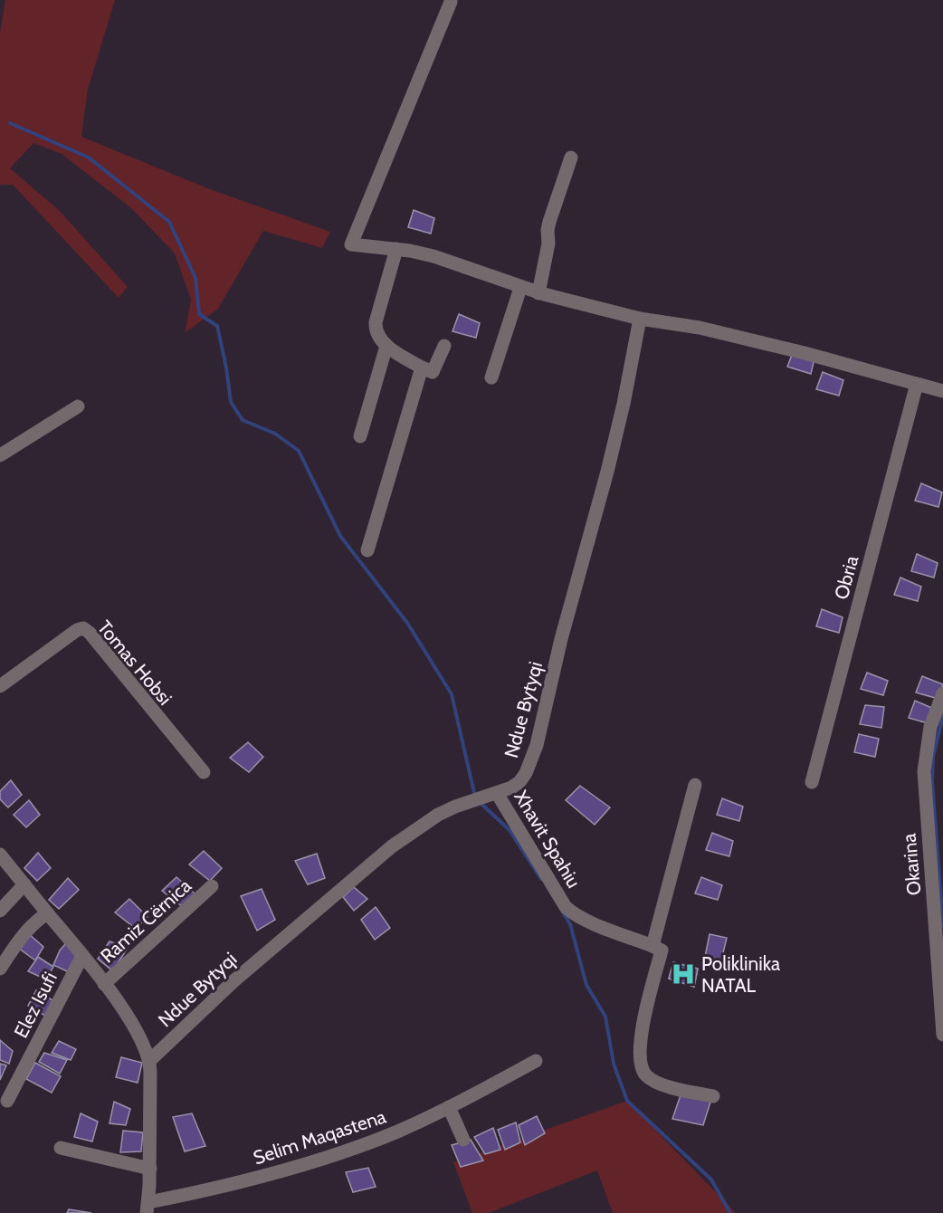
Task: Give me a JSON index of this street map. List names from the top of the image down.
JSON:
{
  "streets": {
    "street": [
      "Obria",
      "Tomas Hobsi",
      "Ndue Bytyqi",
      "Xhavit Spahiu",
      "Okarina",
      "Ramiz Cërnica",
      "Elez Isufi",
      "Selim Maqastena"
    ]
  },
  "crossings": [
    ["Ndue Bytyqi", "Xhavit Spahiu"],
    ["Ndue Bytyqi", "Ramiz Cërnica"],
    ["Ramiz Cërnica", "Elez Isufi"],
    ["Ramiz Cërnica", "Selim Maqastena"]
  ],
  "places": {
    "hospital": ["Poliklinika NATAL"]
  }
}
